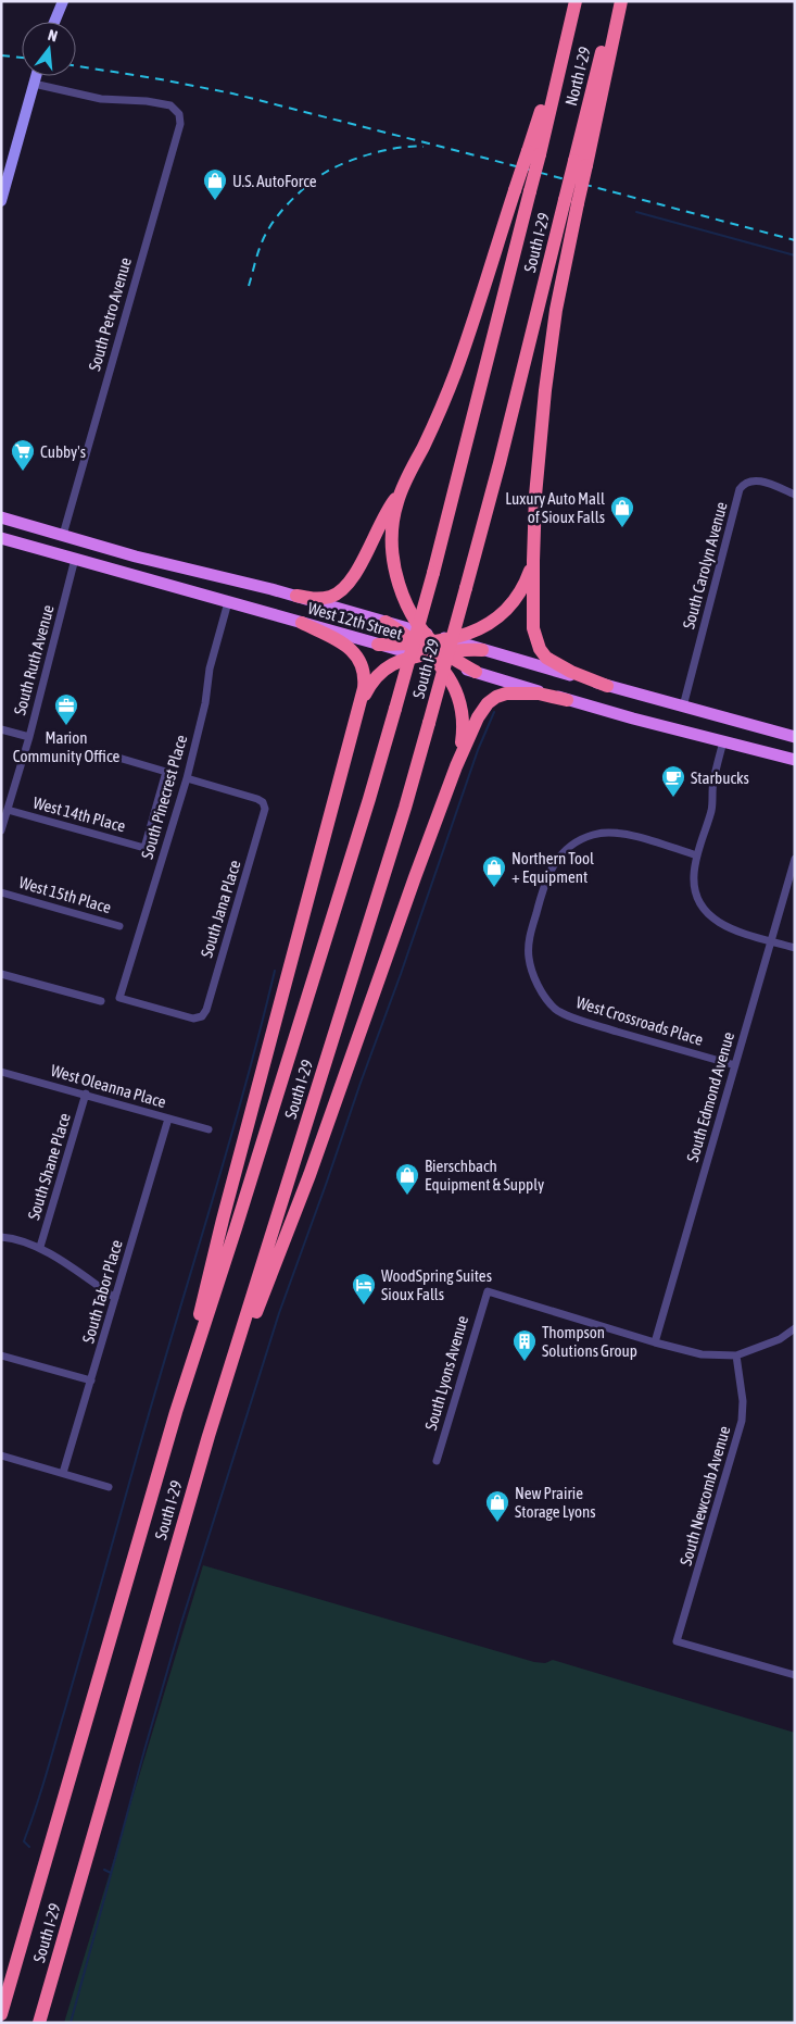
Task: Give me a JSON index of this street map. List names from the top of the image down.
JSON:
{
  "streets": {
    "highway": ["North I-29", "South I-29"],
    "main road": ["West 12th Street"],
    "street": [
      "South Petro Avenue",
      "South Carolyn Avenue",
      "South Ruth Avenue",
      "South Pinecrest Place",
      "West 14th Place",
      "West 15th Place",
      "South Jana Place",
      "West Crossroads Place",
      "West Oleanna Place",
      "South Edmond Avenue",
      "South Shane Place",
      "South Tabor Place",
      "South Lyons Avenue",
      "South Newcomb Avenue"
    ]
  },
  "crossings": [
    ["North I-29", "South I-29"],
    ["South Petro Avenue", "West 12th Street"],
    ["West 12th Street", "South Ruth Avenue"],
    ["West 12th Street", "South Pinecrest Place"],
    ["South Ruth Avenue", "West 14th Place"],
    ["South Pinecrest Place", "South Jana Place"],
    ["West Crossroads Place", "South Edmond Avenue"],
    ["West Oleanna Place", "South Shane Place"],
    ["West Oleanna Place", "South Tabor Place"],
    ["South Edmond Avenue", "South Lyons Avenue"],
    ["South Lyons Avenue", "South Newcomb Avenue"]
  ],
  "places": {
    "shop": [
      "U.S. AutoForce",
      "Luxury Auto Mall of Sioux Falls",
      "Northern Tool + Equipment",
      "Bierschbach Equipment & Supply",
      "New Prairie Storage Lyons"
    ],
    "supermarket": ["Cubby's"],
    "office": ["Marion Community Office"],
    "cafe": ["Starbucks"],
    "hotel": ["WoodSpring Suites Sioux Falls"],
    "building": ["Thompson Solutions Group"]
  },
  "north": "top"
}
